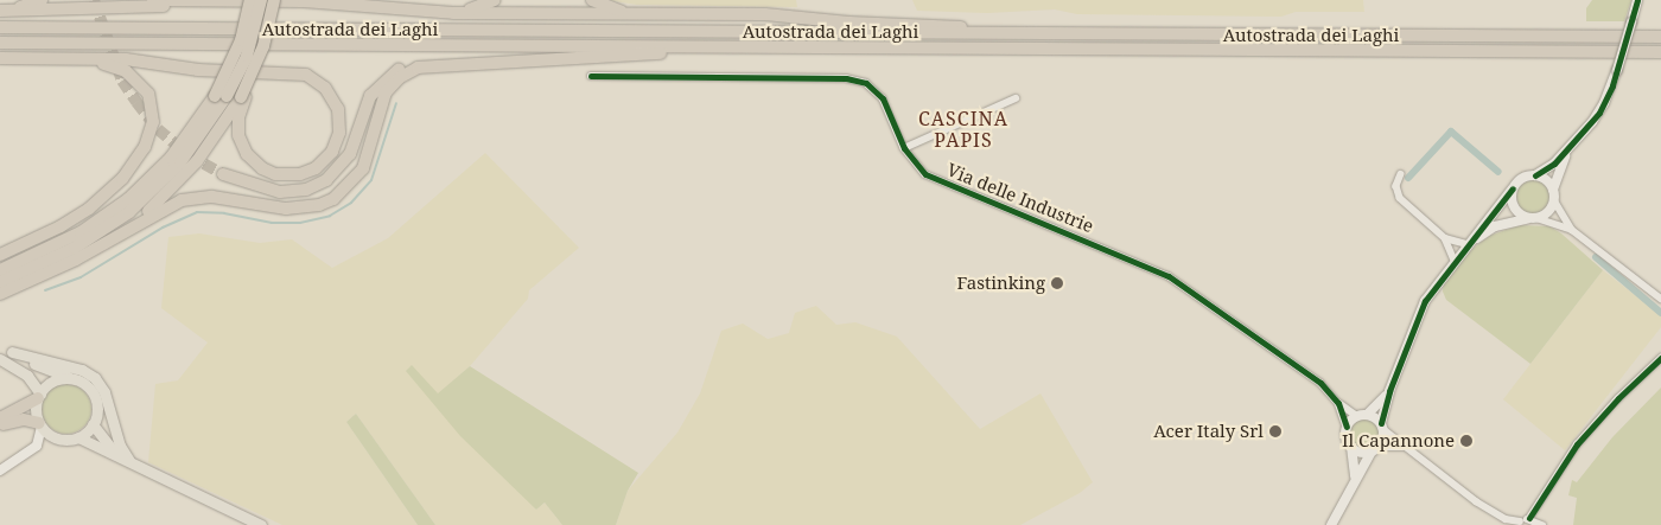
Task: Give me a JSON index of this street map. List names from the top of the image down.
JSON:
{
  "streets": {
    "highway": ["Autostrada dei Laghi"],
    "street": ["Via delle Industrie"]
  },
  "districts": ["CASCINA PAPIS"],
  "places": ["Fastinking", "Acer Italy Srl", "Il Capannone"]
}
